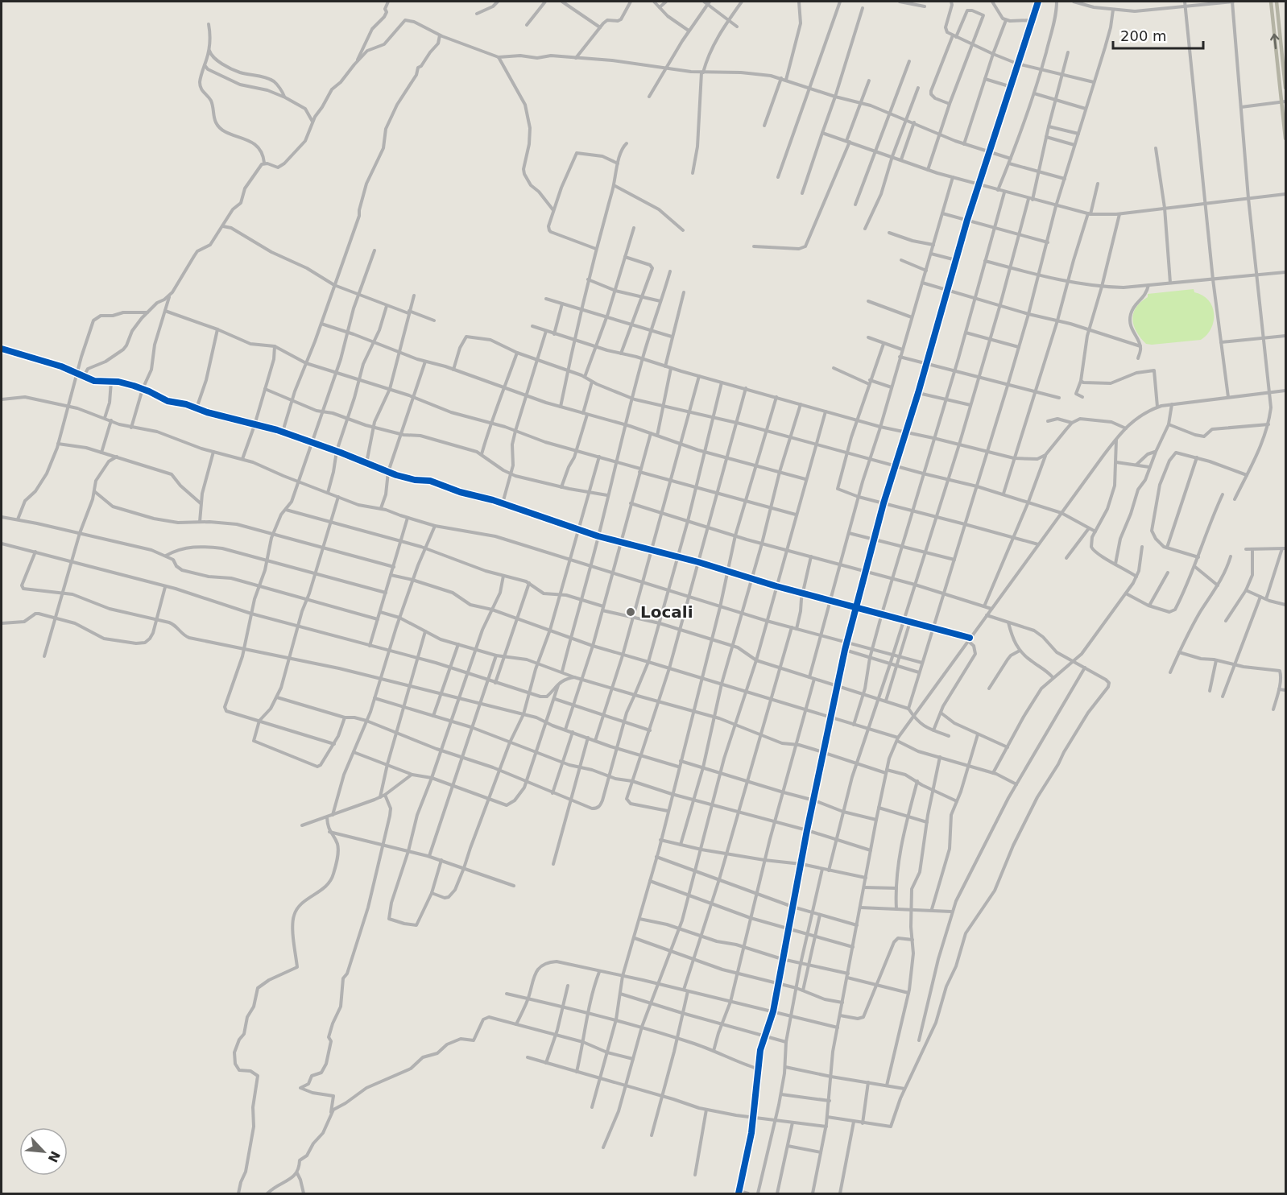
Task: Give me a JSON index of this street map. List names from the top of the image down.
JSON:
{
  "places": ["Locali"],
  "scale_bar": "200 m",
  "north": "bottom right"
}
